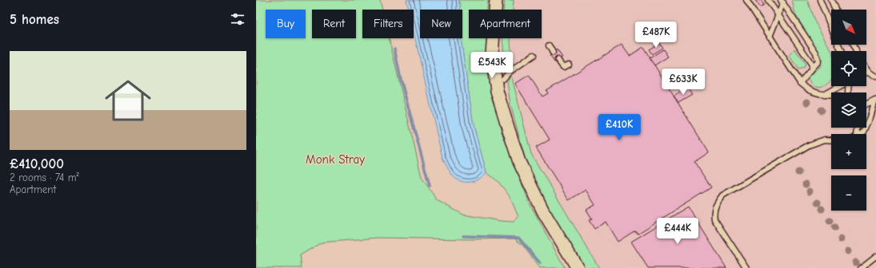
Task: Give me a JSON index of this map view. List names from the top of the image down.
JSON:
{
  "parks": ["Monk Stray"],
  "north": "bottom right",
  "page": {
    "heading": "5 homes",
    "map_buttons": ["+", "−"],
    "chip": [
      "Buy",
      "Rent",
      "Filters",
      "New",
      "Apartment"
    ],
    "price": [
      "£487K",
      "£543K",
      "£633K",
      "£410K",
      "£444K"
    ],
    "list": [
      {
        "name": "£410,000",
        "note": "2 rooms · 74 m² · Apartment"
      }
    ]
  }
}
